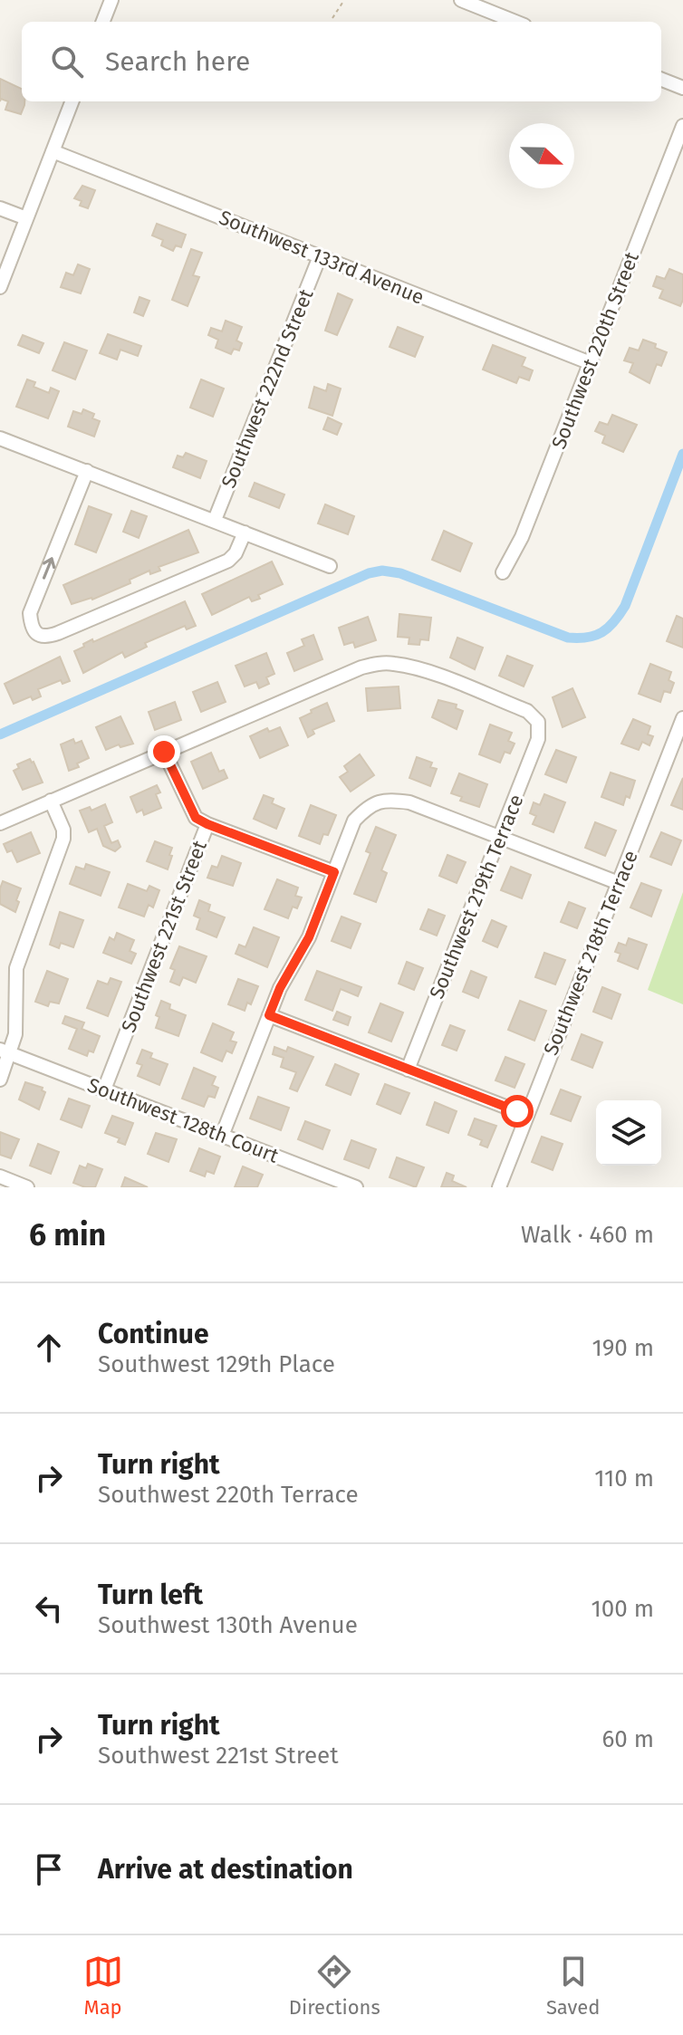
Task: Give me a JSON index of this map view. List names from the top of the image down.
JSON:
{
  "streets": {
    "street": [
      "Southwest 133rd Avenue",
      "Southwest 220th Street",
      "Southwest 222nd Street",
      "Southwest 219th Terrace",
      "Southwest 221st Street",
      "Southwest 218th Terrace",
      "Southwest 128th Court"
    ]
  },
  "crossings": [
    ["Southwest 133rd Avenue", "Southwest 220th Street"],
    ["Southwest 133rd Avenue", "Southwest 222nd Street"],
    ["Southwest 219th Terrace", "Southwest 221st Street"],
    ["Southwest 221st Street", "Southwest 128th Court"]
  ],
  "north": "right",
  "page": {
    "search": "Search here",
    "heading": ["6 min", "Walk · 460 m"],
    "list": [
      ["Continue", "Southwest 129th Place", "190 m"],
      ["Turn right", "Southwest 220th Terrace", "110 m"],
      ["Turn left", "Southwest 130th Avenue", "100 m"],
      ["Turn right", "Southwest 221st Street", "60 m"],
      "Arrive at destination"
    ],
    "nav": ["Map", "Directions", "Saved"]
  }
}
